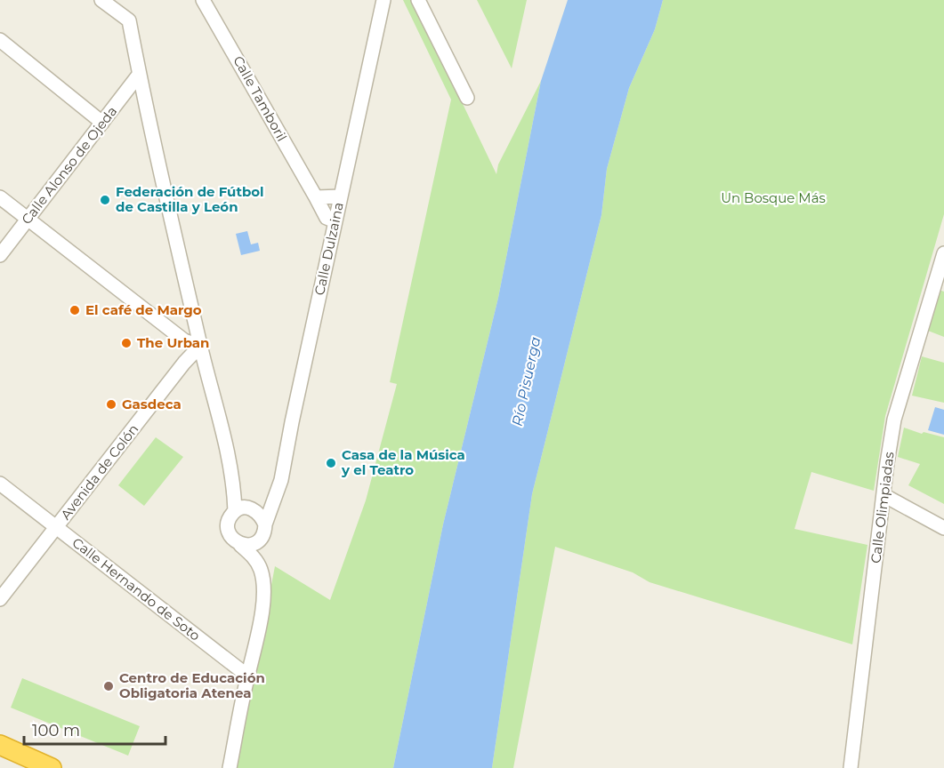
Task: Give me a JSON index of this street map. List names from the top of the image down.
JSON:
{
  "streets": {
    "street": [
      "Calle Tamboril",
      "Calle Alonso de Ojeda",
      "Calle Dulzaina",
      "Avenida de Colón",
      "Calle Olimpiadas",
      "Calle Hernando de Soto"
    ]
  },
  "crossings": [
    ["Calle Tamboril", "Calle Dulzaina"],
    ["Avenida de Colón", "Calle Hernando de Soto"]
  ],
  "water": ["Río Pisuerga"],
  "parks": ["Un Bosque Más"],
  "places": [
    "Federación de Fútbol de Castilla y León",
    "El café de Margo",
    "The Urban",
    "Gasdeca",
    "Casa de la Música y el Teatro",
    "Centro de Educación Obligatoria Atenea"
  ],
  "scale_bar": "100 m"
}
